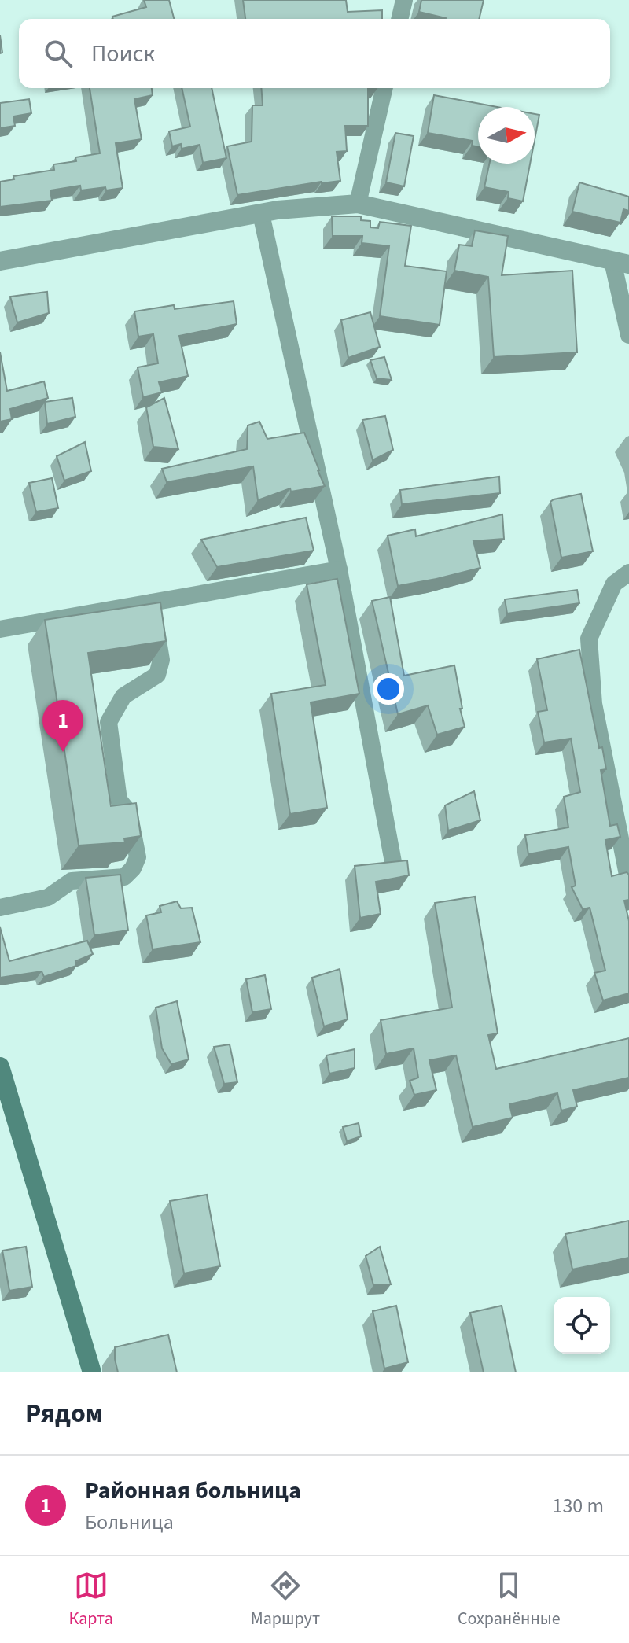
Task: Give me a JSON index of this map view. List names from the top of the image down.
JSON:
{
  "north": "right",
  "page": {
    "search": "Поиск",
    "pins": "1",
    "heading": "Рядом",
    "list": [
      {
        "mark": "1",
        "name": "Районная больница",
        "note": "Больница",
        "value": "130 m"
      }
    ],
    "nav": ["Карта", "Маршрут", "Сохранённые"]
  }
}
